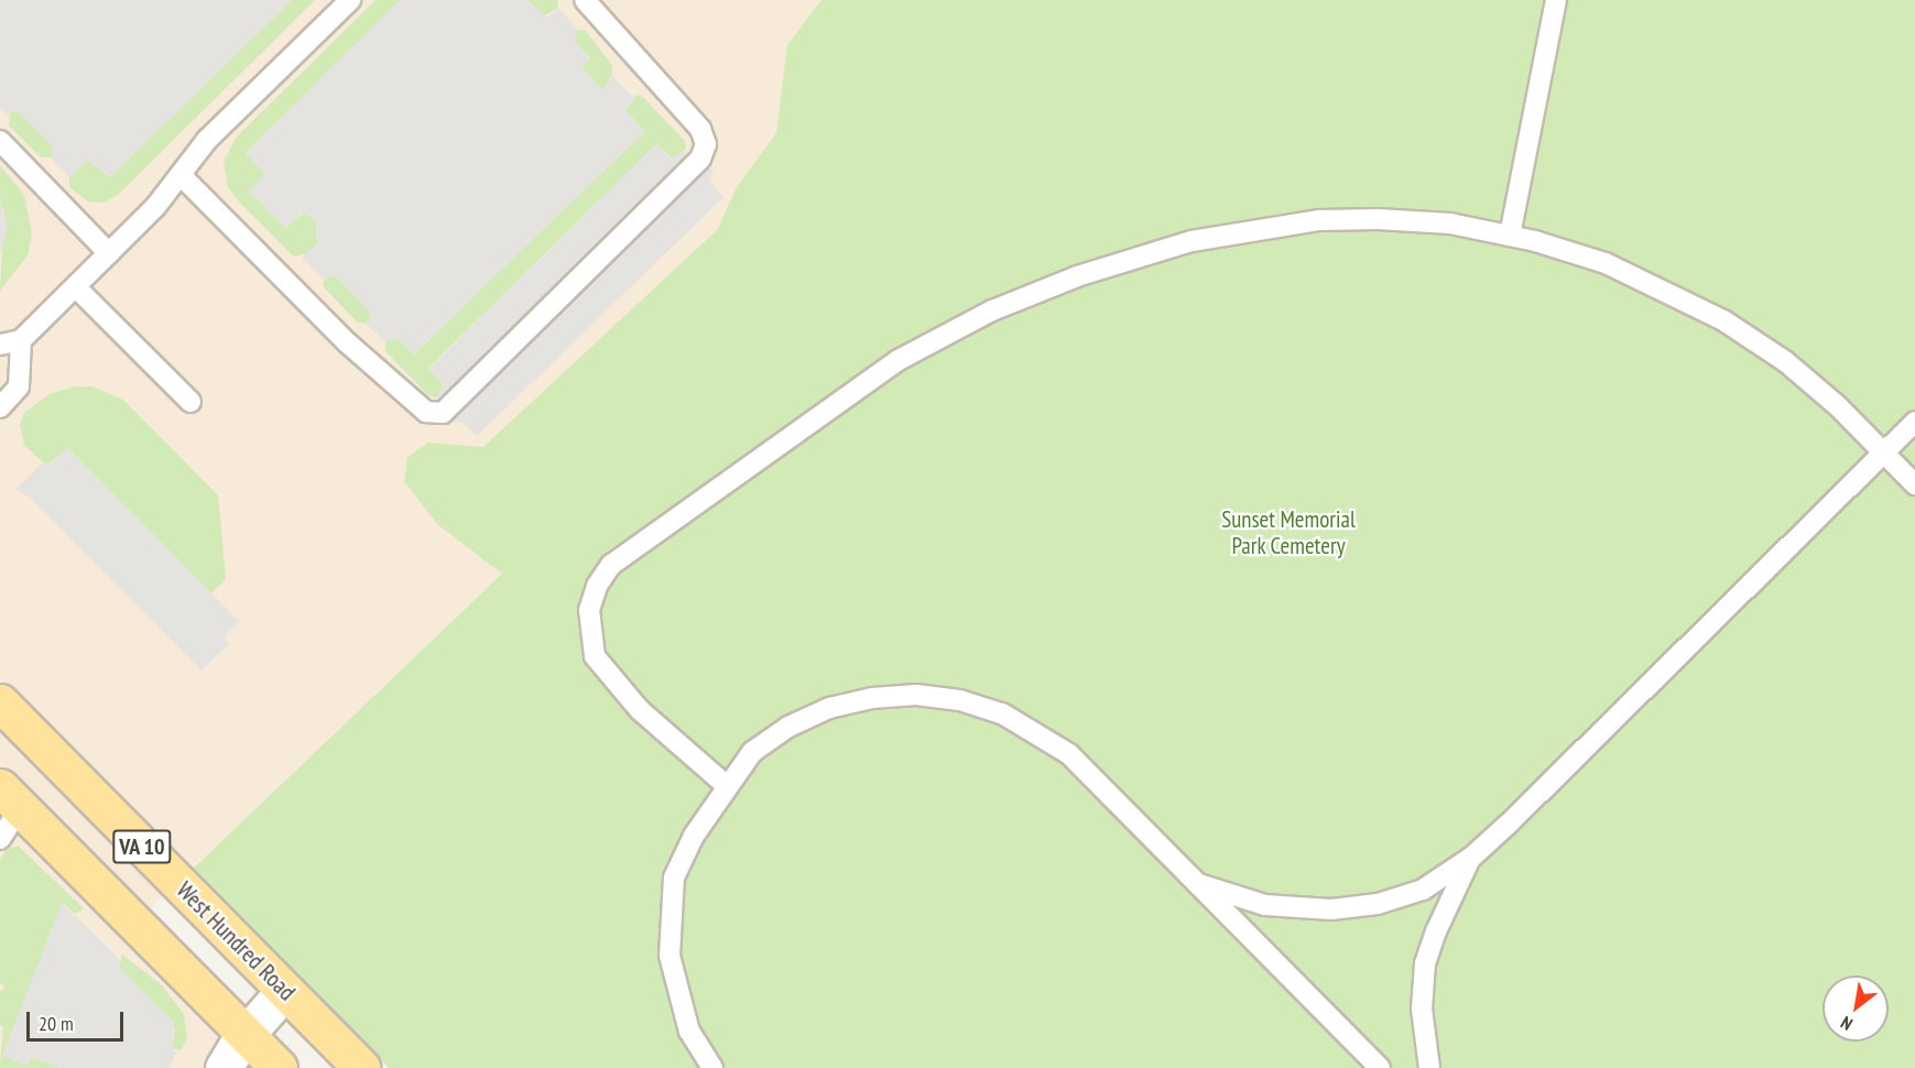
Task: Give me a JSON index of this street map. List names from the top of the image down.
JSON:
{
  "streets": {
    "main road": ["VA 10", "West Hundred Road"]
  },
  "parks": ["Sunset Memorial Park Cemetery"],
  "scale_bar": "20 m",
  "north": "bottom left"
}
